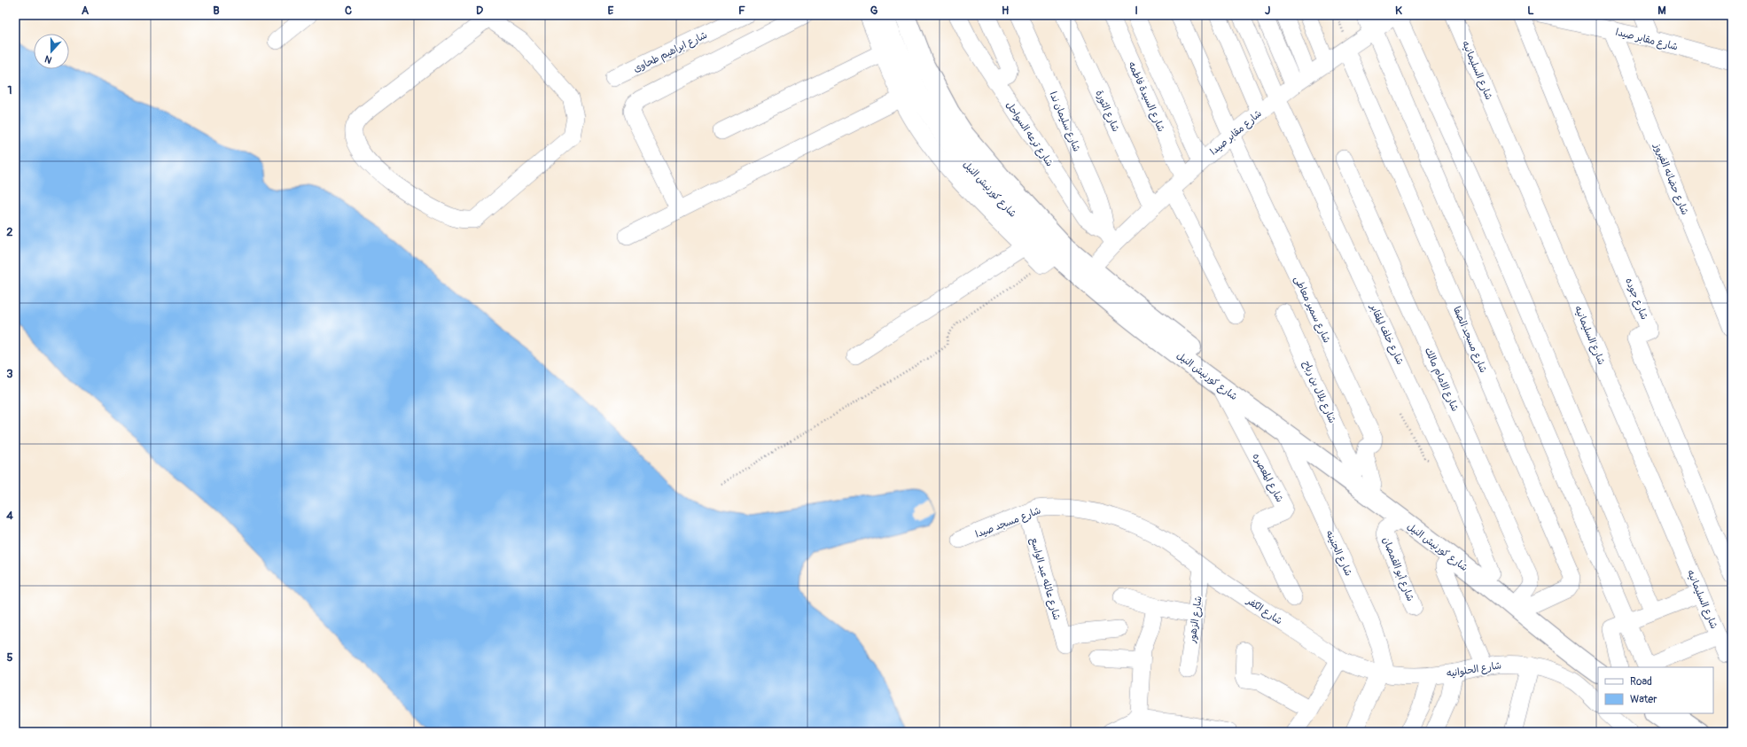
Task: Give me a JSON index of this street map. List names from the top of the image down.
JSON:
{
  "streets": {
    "main road": ["شارع كورنيش النيل"],
    "street": [
      "شارع مقابر صيدا",
      "شارع ابراهيم طحاوى",
      "شارع السليمانيه",
      "شارع السيدة فاطمه",
      "شارع الثورة",
      "شارع سليمان ندا",
      "شارع ترعه السواحل",
      "شارع حضانه الفيروز",
      "شارع جوده",
      "شارع سمير معاطى",
      "شارع خلف المقابر",
      "شارع مسجد الصفا",
      "شارع الامام مالك",
      "شارع بلال بن رباح",
      "شارع المعصره",
      "شارع مسجد صيدا",
      "شارع الجنينه",
      "شارع أبو القمصان",
      "شارع عائله عبد الواسع",
      "شارع الكفر",
      "شارع الزهور",
      "شارع الحلوانيه"
    ]
  },
  "crossings": [
    ["شارع مقابر صيدا", "شارع السيدة فاطمه"],
    ["شارع مقابر صيدا", "شارع الثورة"],
    ["شارع مقابر صيدا", "شارع سليمان ندا"],
    ["شارع مقابر صيدا", "شارع ترعه السواحل"],
    ["شارع مقابر صيدا", "شارع حضانه الفيروز"],
    ["شارع مقابر صيدا", "شارع كورنيش النيل"],
    ["شارع مقابر صيدا", "شارع سمير معاطى"],
    ["شارع مقابر صيدا", "شارع خلف المقابر"],
    ["شارع مقابر صيدا", "شارع مسجد الصفا"],
    ["شارع سليمان ندا", "شارع ترعه السواحل"],
    ["شارع كورنيش النيل", "شارع سمير معاطى"],
    ["شارع كورنيش النيل", "شارع خلف المقابر"],
    ["شارع كورنيش النيل", "شارع مسجد الصفا"],
    ["شارع كورنيش النيل", "شارع الامام مالك"],
    ["شارع كورنيش النيل", "شارع بلال بن رباح"],
    ["شارع كورنيش النيل", "شارع المعصره"],
    ["شارع كورنيش النيل", "شارع الجنينه"],
    ["شارع كورنيش النيل", "شارع أبو القمصان"],
    ["شارع مسجد الصفا", "شارع الامام مالك"],
    ["شارع مسجد صيدا", "شارع عائله عبد الواسع"],
    ["شارع مسجد صيدا", "شارع الكفر"],
    ["شارع مسجد صيدا", "شارع الزهور"],
    ["شارع الجنينه", "شارع الحلوانيه"],
    ["شارع الكفر", "شارع الزهور"],
    ["شارع الكفر", "شارع الحلوانيه"]
  ],
  "legend": ["Road", "Water"],
  "north": "bottom",
  "grid": {
    "columns": [
      "A",
      "B",
      "C",
      "D",
      "E",
      "F",
      "G",
      "H",
      "I",
      "J",
      "K",
      "L",
      "M"
    ],
    "rows": [
      "1",
      "2",
      "3",
      "4",
      "5"
    ]
  }
}
